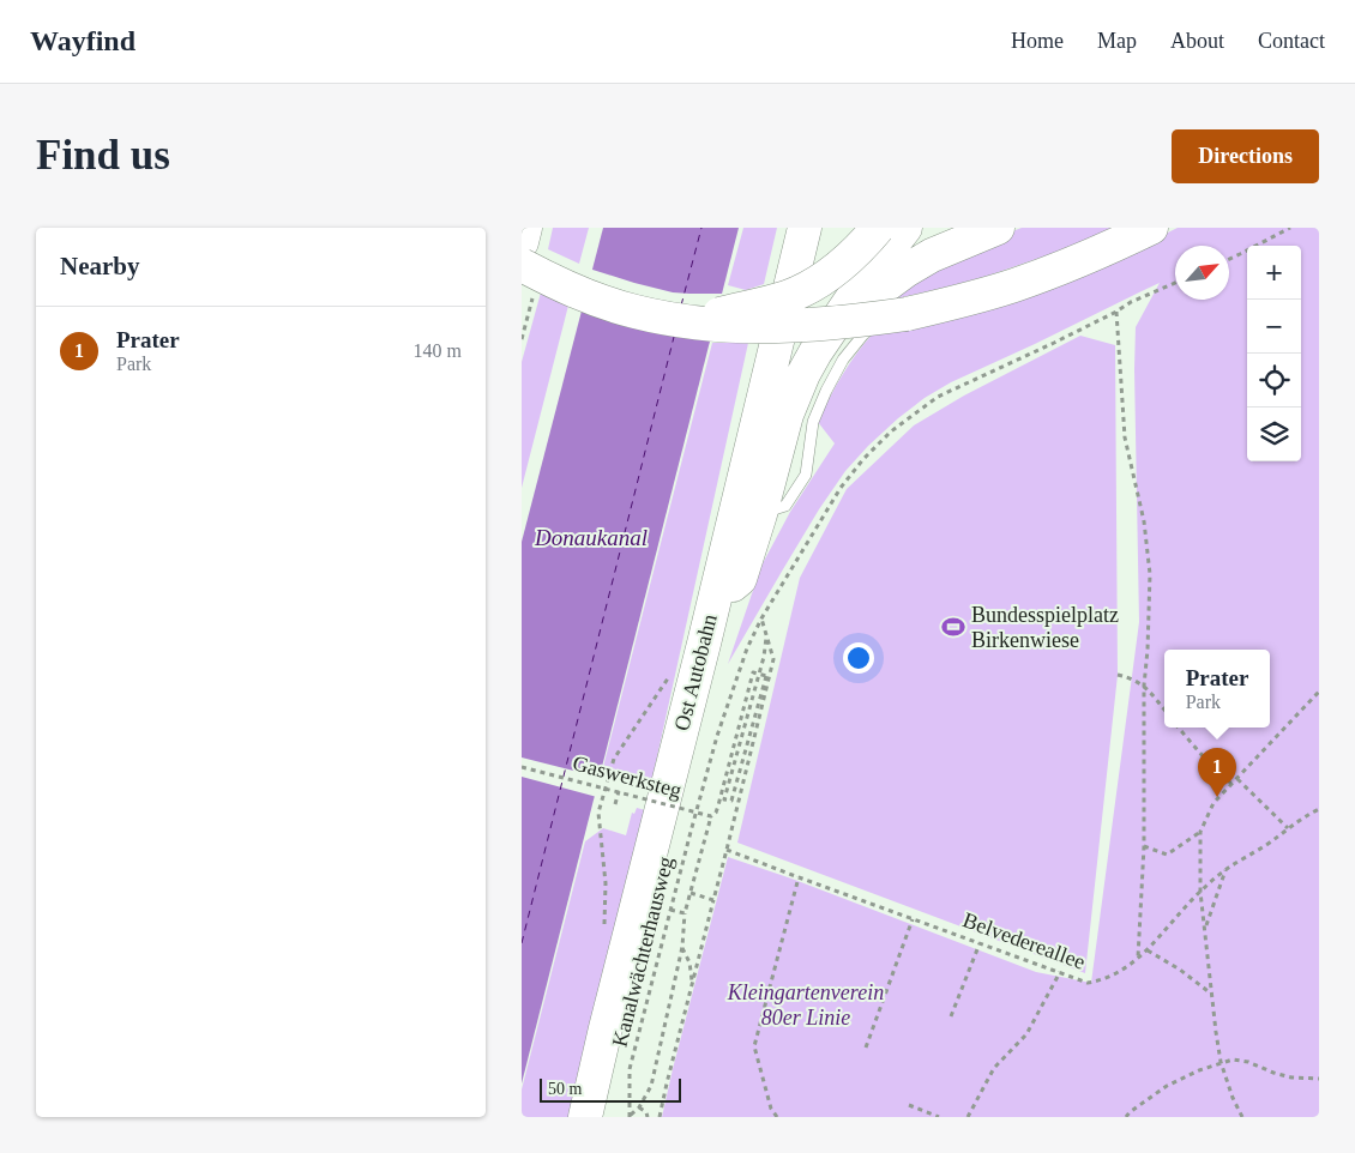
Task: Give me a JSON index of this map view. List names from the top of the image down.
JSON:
{
  "streets": {
    "highway": ["Ost Autobahn"],
    "path": ["Gaswerksteg", "Belvedereallee", "Kanalwächterhausweg"]
  },
  "water": ["Donaukanal"],
  "parks": ["Kleingartenverein 80er Linie"],
  "places": {
    "sports": ["Bundesspielplatz Birkenwiese"]
  },
  "scale_bar": "50 m",
  "north": "top right",
  "page": {
    "header": "Wayfind",
    "nav": [
      "Home",
      "Map",
      "About",
      "Contact"
    ],
    "buttons": "Directions",
    "title": "Find us",
    "heading": "Nearby",
    "map_buttons": ["+", "−"],
    "list": [
      {
        "mark": "1",
        "name": "Prater",
        "note": "Park",
        "value": "140 m"
      }
    ],
    "popup": ["Prater", "Park"],
    "pins": "1",
    "scale": "50 m"
  }
}
